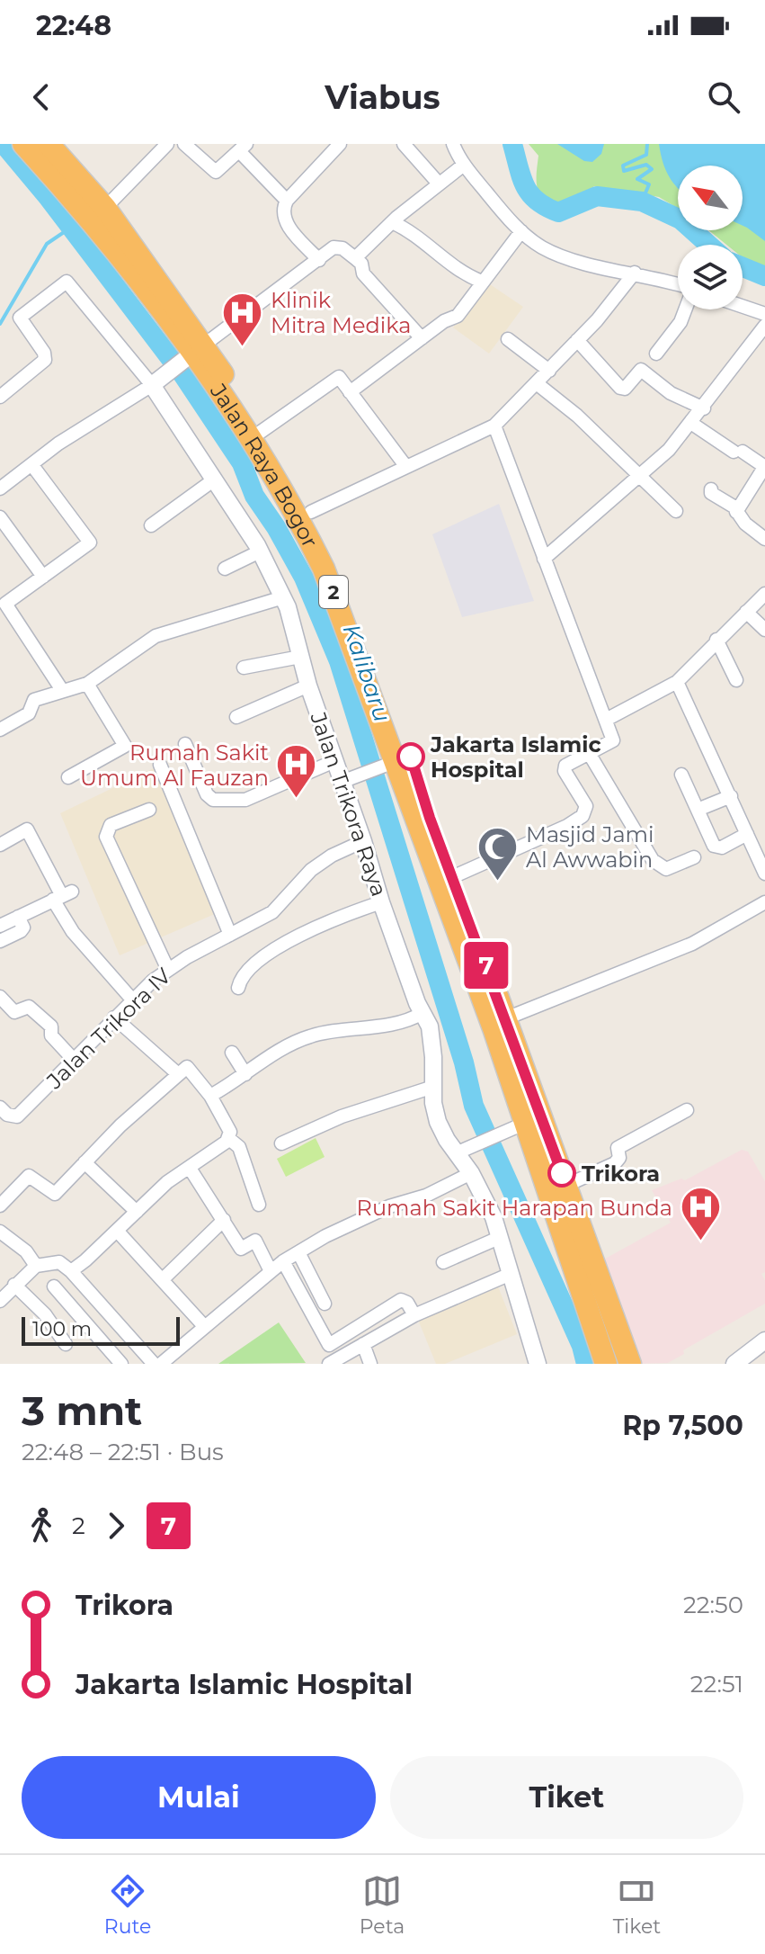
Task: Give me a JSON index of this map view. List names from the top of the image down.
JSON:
{
  "streets": {
    "highway": ["Jalan Raya Bogor", "2"],
    "street": ["Jalan Trikora Raya", "Jalan Trikora IV"]
  },
  "crossings": [
    ["Jalan Trikora Raya", "Jalan Trikora IV"]
  ],
  "water": ["Kalibaru"],
  "places": {
    "hospital": ["Klinik Mitra Medika", "Rumah Sakit Umum Al Fauzan", "Rumah Sakit Harapan Bunda"],
    "other": ["Jakarta Islamic Hospital", "Trikora"],
    "mosque": ["Masjid Jami Al Awwabin"]
  },
  "lines": ["bus line 7"],
  "scale_bar": "100 m",
  "north": "top left",
  "page": {
    "status": "22:48",
    "header": "Viabus",
    "on_map": "7",
    "scale": "100 m",
    "heading": ["3 mnt", "22:48 – 22:51 · Bus", "Rp 7,500"],
    "legs": ["2", "7"],
    "list": [
      {
        "name": "Trikora",
        "value": "22:50"
      },
      {
        "name": "Jakarta Islamic Hospital",
        "value": "22:51"
      }
    ],
    "buttons": ["Mulai", "Tiket"],
    "tabs": ["Rute", "Peta", "Tiket"]
  }
}
